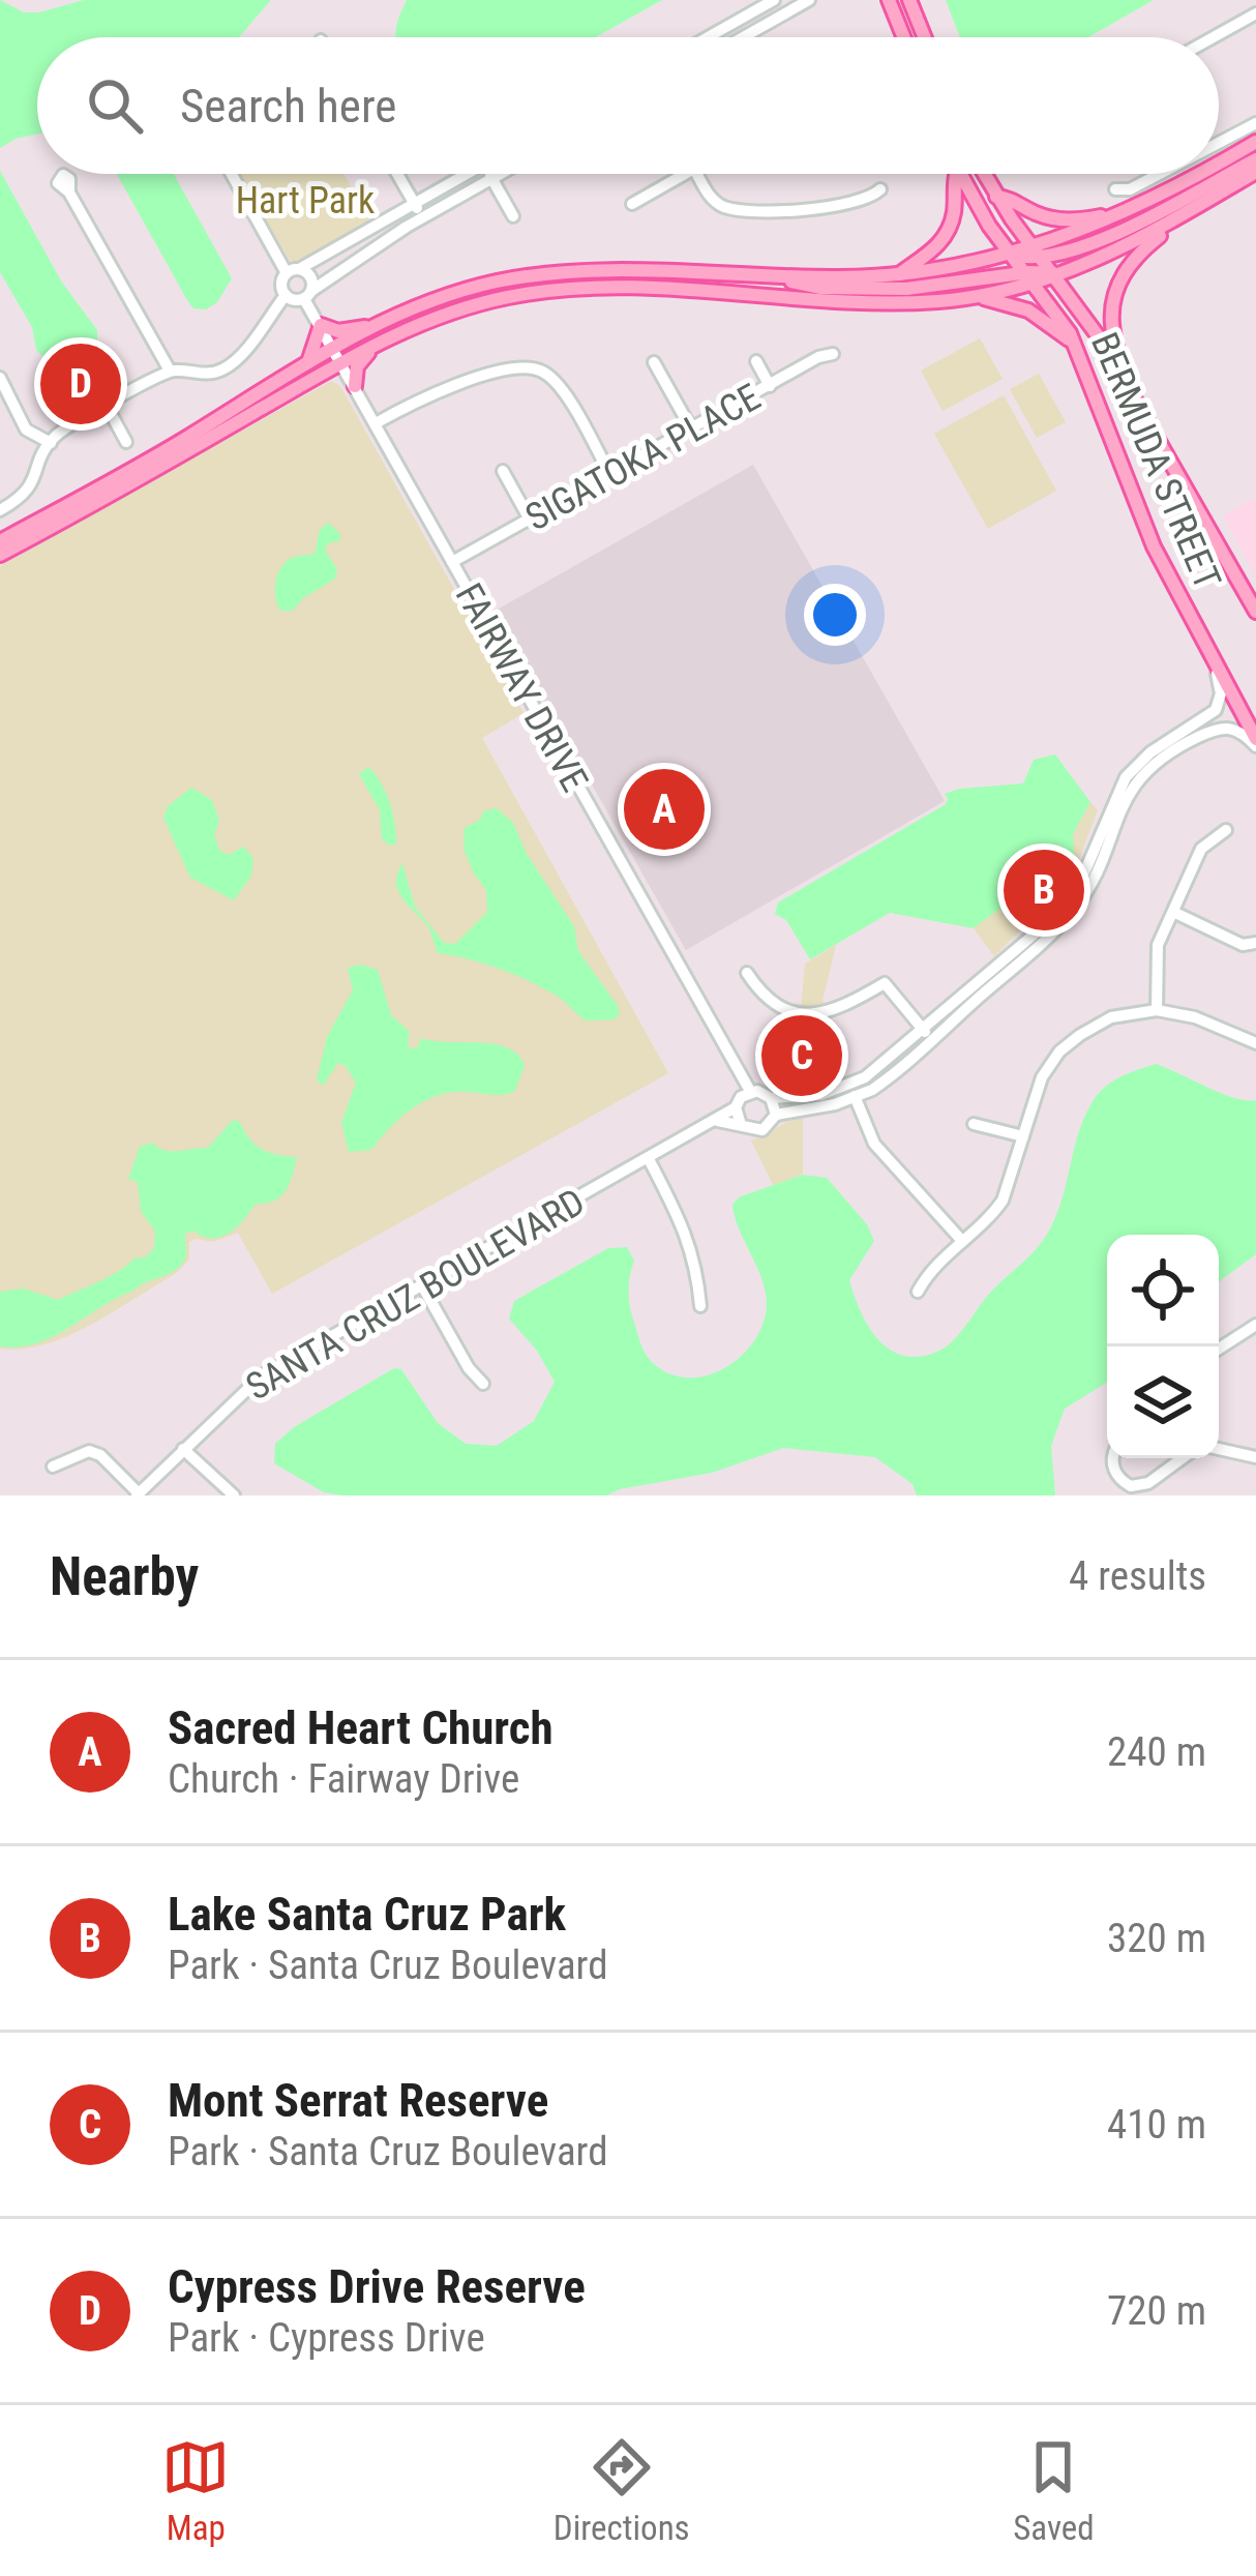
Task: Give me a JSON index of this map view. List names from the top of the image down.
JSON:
{
  "streets": {
    "main road": ["BERMUDA STREET"],
    "street": ["SIGATOKA PLACE", "FAIRWAY DRIVE", "SANTA CRUZ BOULEVARD"]
  },
  "crossings": [
    ["SIGATOKA PLACE", "FAIRWAY DRIVE"],
    ["FAIRWAY DRIVE", "SANTA CRUZ BOULEVARD"]
  ],
  "parks": ["Hart Park"],
  "page": {
    "search": "Search here",
    "pins": [
      "D",
      "A",
      "B",
      "C"
    ],
    "heading": ["Nearby", "4 results"],
    "list": [
      {
        "mark": "A",
        "name": "Sacred Heart Church",
        "note": "Church · Fairway Drive",
        "value": "240 m"
      },
      {
        "mark": "B",
        "name": "Lake Santa Cruz Park",
        "note": "Park · Santa Cruz Boulevard",
        "value": "320 m"
      },
      {
        "mark": "C",
        "name": "Mont Serrat Reserve",
        "note": "Park · Santa Cruz Boulevard",
        "value": "410 m"
      },
      {
        "mark": "D",
        "name": "Cypress Drive Reserve",
        "note": "Park · Cypress Drive",
        "value": "720 m"
      }
    ],
    "nav": ["Map", "Directions", "Saved"]
  }
}
